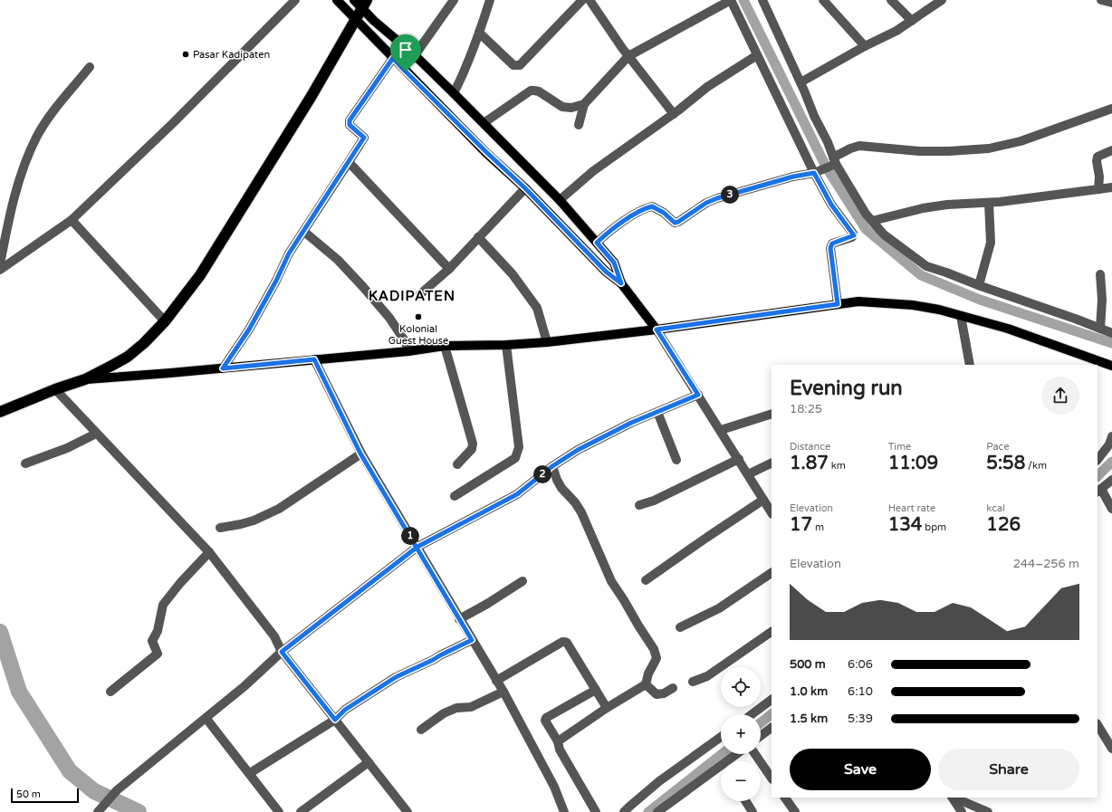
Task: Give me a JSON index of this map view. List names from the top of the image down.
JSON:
{
  "districts": ["KADIPATEN"],
  "places": ["Pasar Kadipaten", "Kolonial Guest House"],
  "scale_bar": "50 m",
  "page": {
    "pins": ["3", "2", "1"],
    "heading": ["Evening run", "18:25"],
    "stats": [
      ["Distance", "1.87 km"],
      ["Time", "11:09"],
      ["Pace", "5:58 /km"],
      ["Elevation", "17 m"],
      ["Heart rate", "134 bpm"],
      ["kcal", "126"]
    ],
    "chart": ["Elevation", "244–256 m"],
    "list": [
      {
        "name": "500 m",
        "note": "6:06"
      },
      {
        "name": "1.0 km",
        "note": "6:10"
      },
      {
        "name": "1.5 km",
        "note": "5:39"
      }
    ],
    "map_buttons": ["+", "−"],
    "buttons": ["Save", "Share"],
    "scale": "50 m"
  }
}
